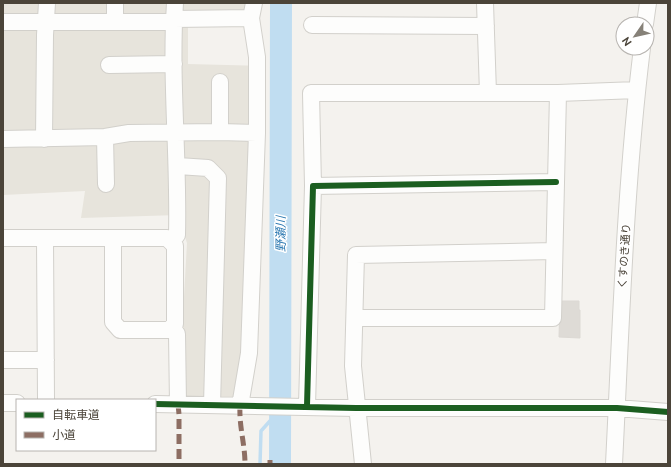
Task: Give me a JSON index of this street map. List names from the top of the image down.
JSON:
{
  "streets": {
    "street": ["くすのき通り"]
  },
  "water": ["野瀬川"],
  "legend": ["自転車道", "小道"],
  "north": "bottom left"
}
